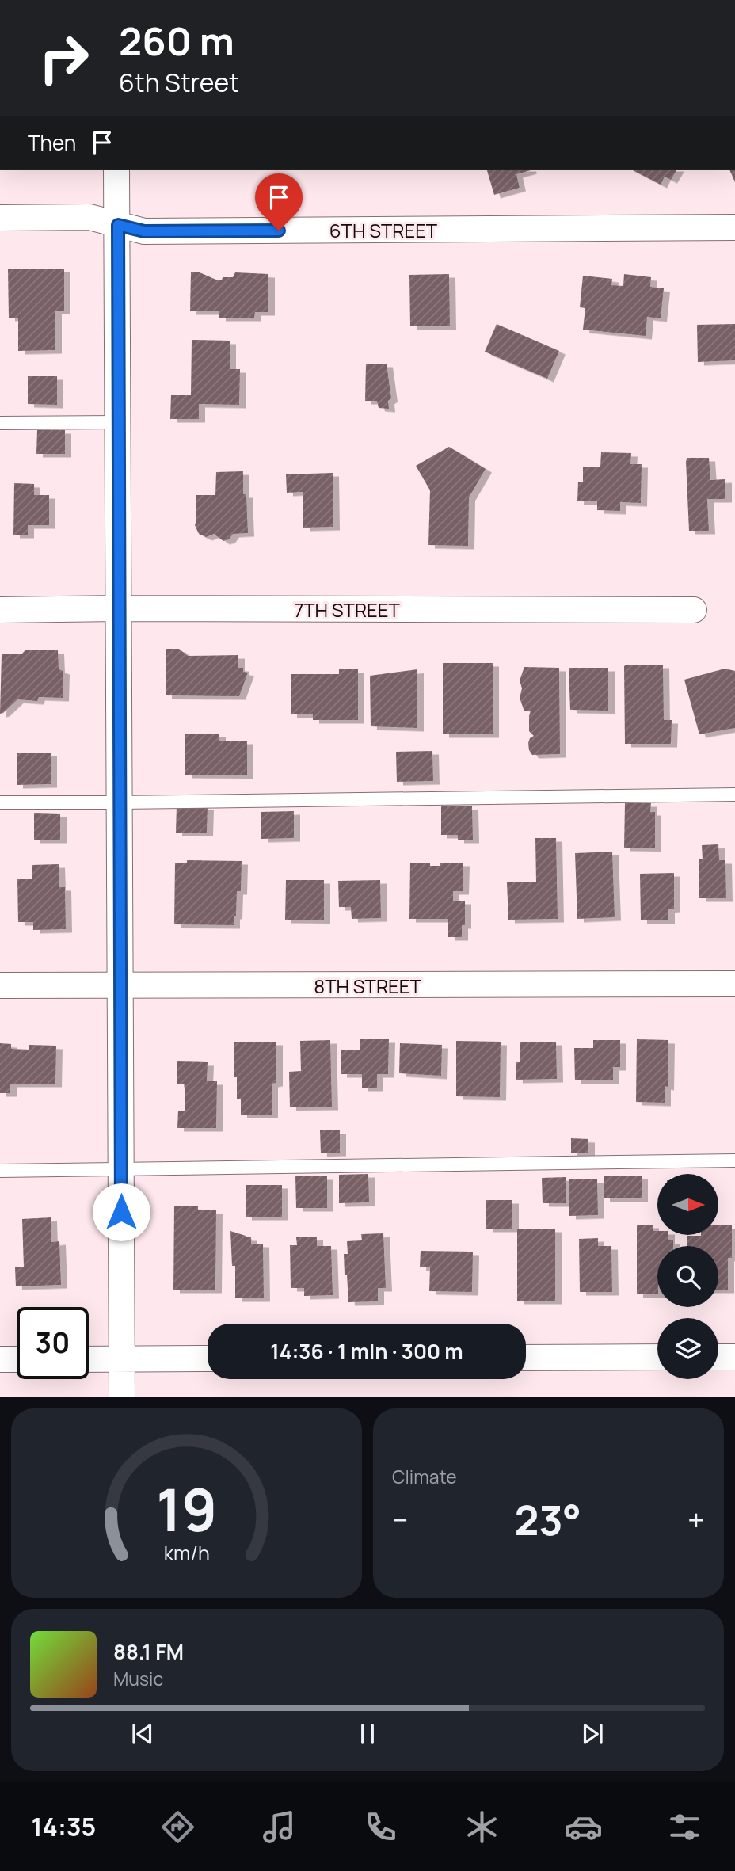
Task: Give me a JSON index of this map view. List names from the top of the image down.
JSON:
{
  "streets": {
    "street": ["6TH STREET", "7TH STREET", "8TH STREET"]
  },
  "north": "right",
  "page": {
    "turn": ["260 m", "6th Street"],
    "then": "Then",
    "limit": "30",
    "trip": "14:36 · 1 min · 300 m",
    "tile": "Climate",
    "heat": ["−", "23°", "+"],
    "song": ["88.1 FM", "Music"],
    "tabs": "14:35",
    "gauge": ["19", "km/h"]
  }
}
